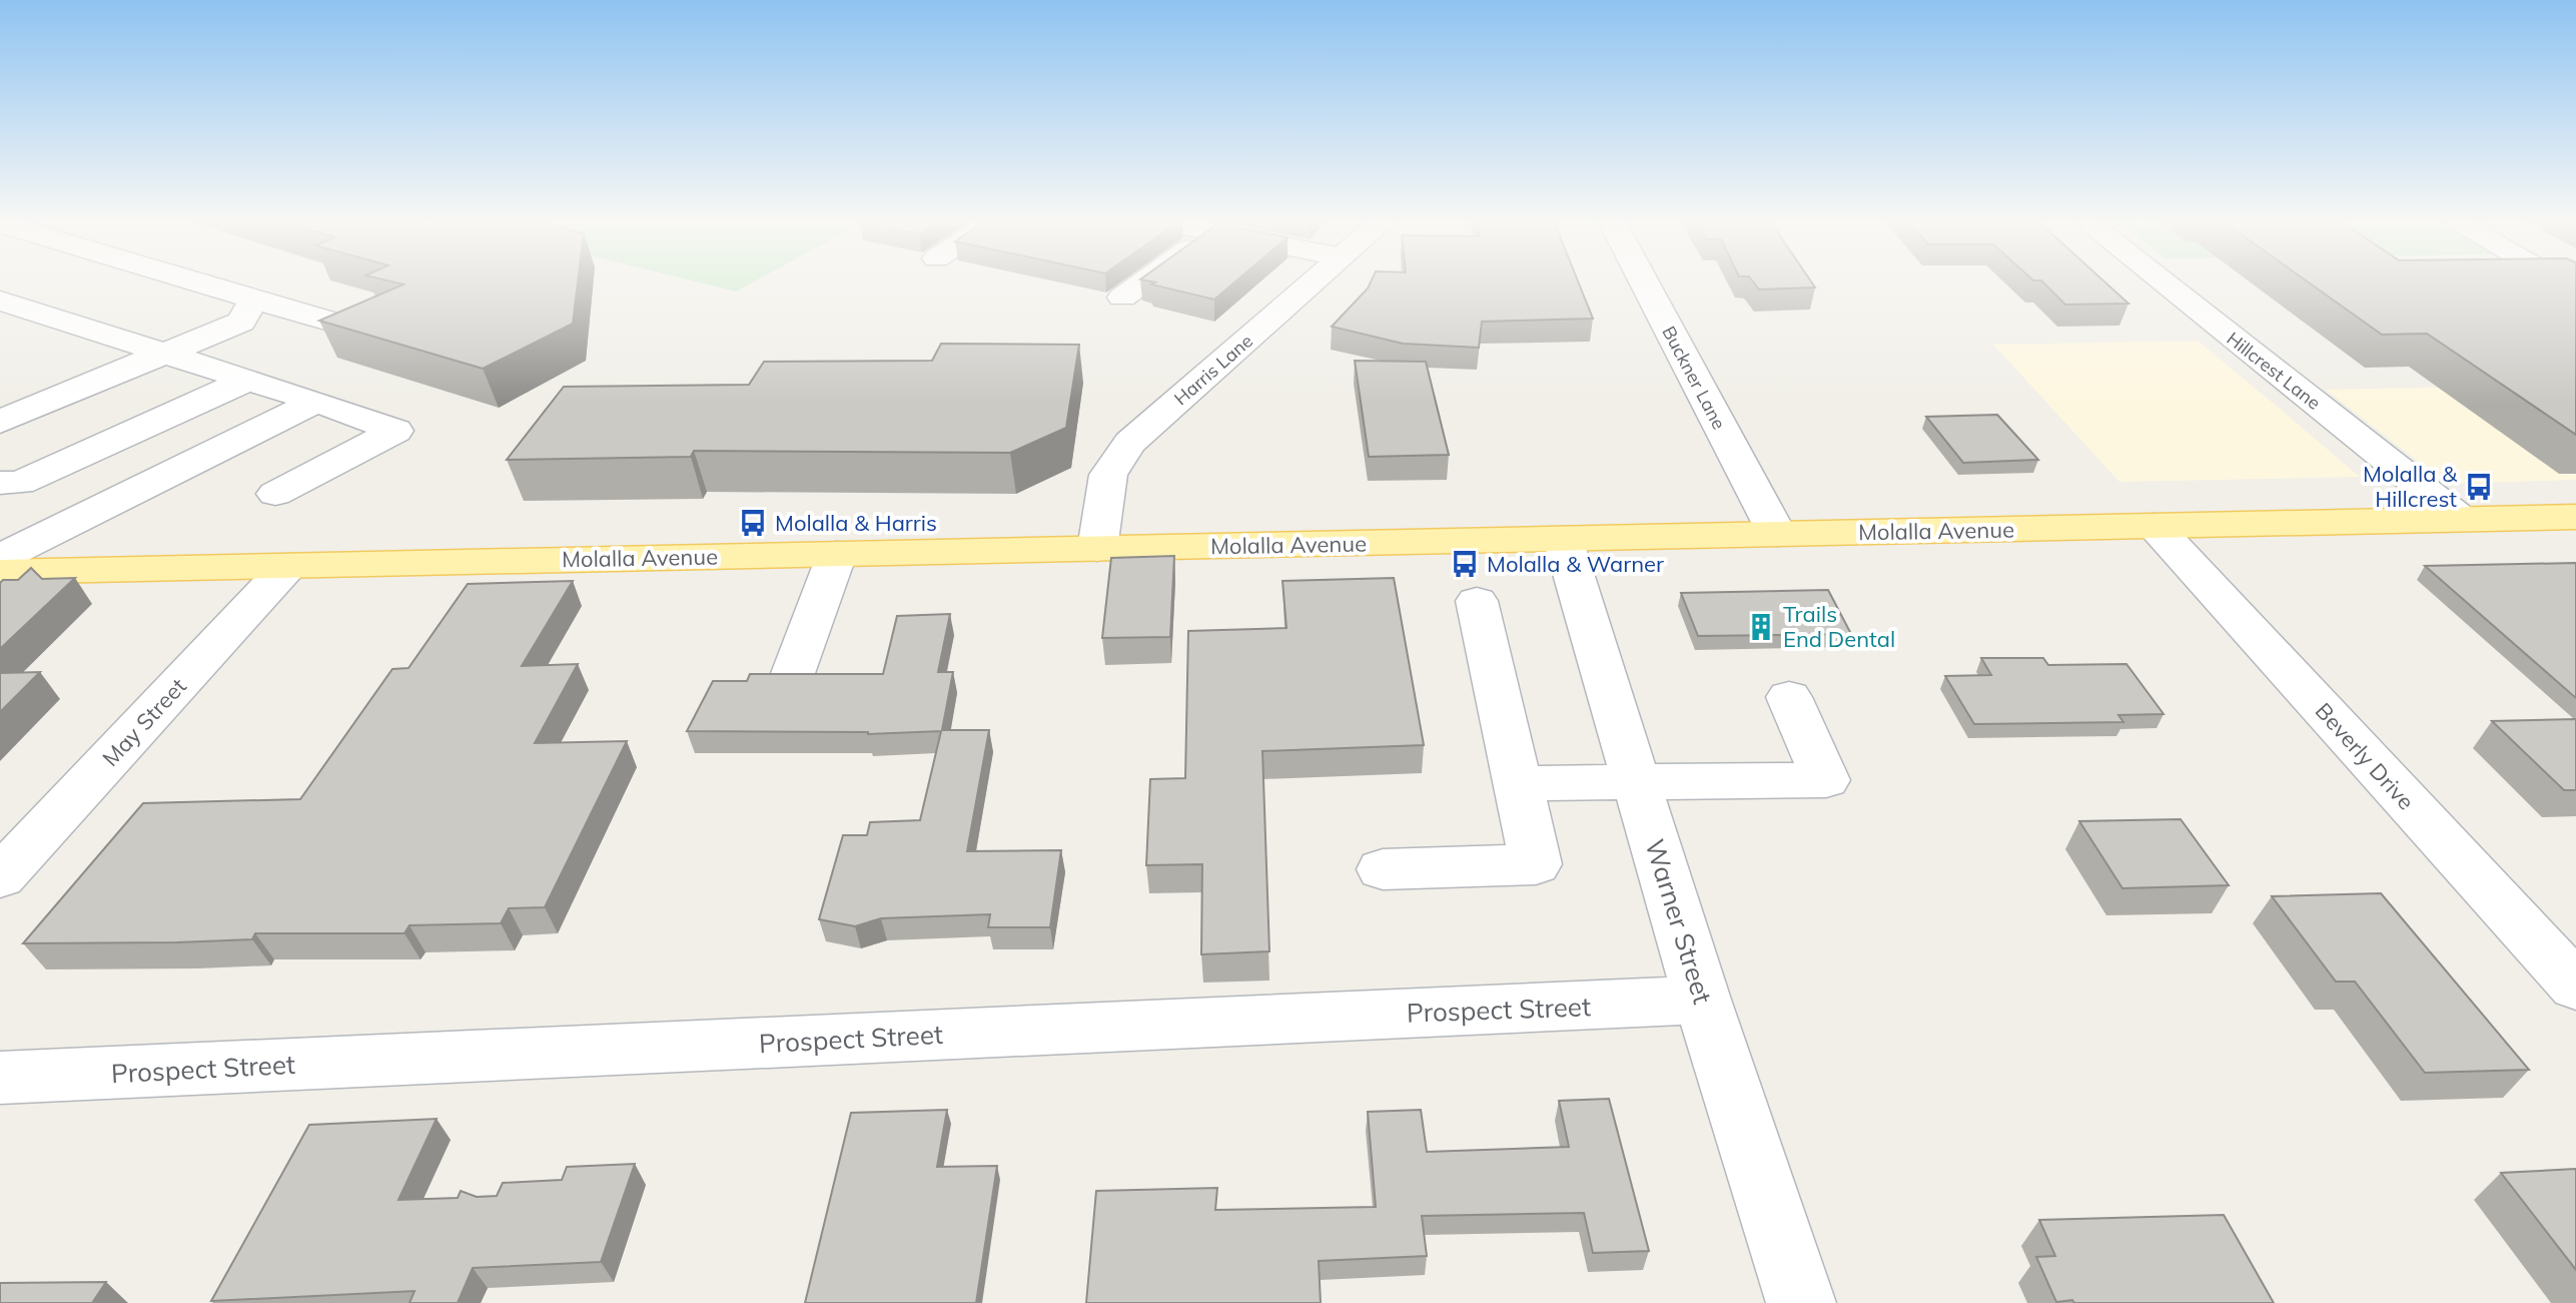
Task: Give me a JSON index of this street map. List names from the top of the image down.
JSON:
{
  "streets": {
    "main road": ["Molalla Avenue"],
    "street": [
      "Harris Lane",
      "Hillcrest Lane",
      "Buckner Lane",
      "May Street",
      "Beverly Drive",
      "Warner Street",
      "Prospect Street"
    ]
  },
  "crossings": [
    ["Harris Lane", "Molalla Avenue"],
    ["Hillcrest Lane", "Molalla Avenue"],
    ["Buckner Lane", "Molalla Avenue"],
    ["Molalla Avenue", "May Street"],
    ["Molalla Avenue", "Beverly Drive"],
    ["Molalla Avenue", "Warner Street"],
    ["Warner Street", "Prospect Street"]
  ],
  "places": {
    "bus stop": ["Molalla & Hillcrest", "Molalla & Harris", "Molalla & Warner"],
    "building": ["Trails End Dental"]
  }
}
